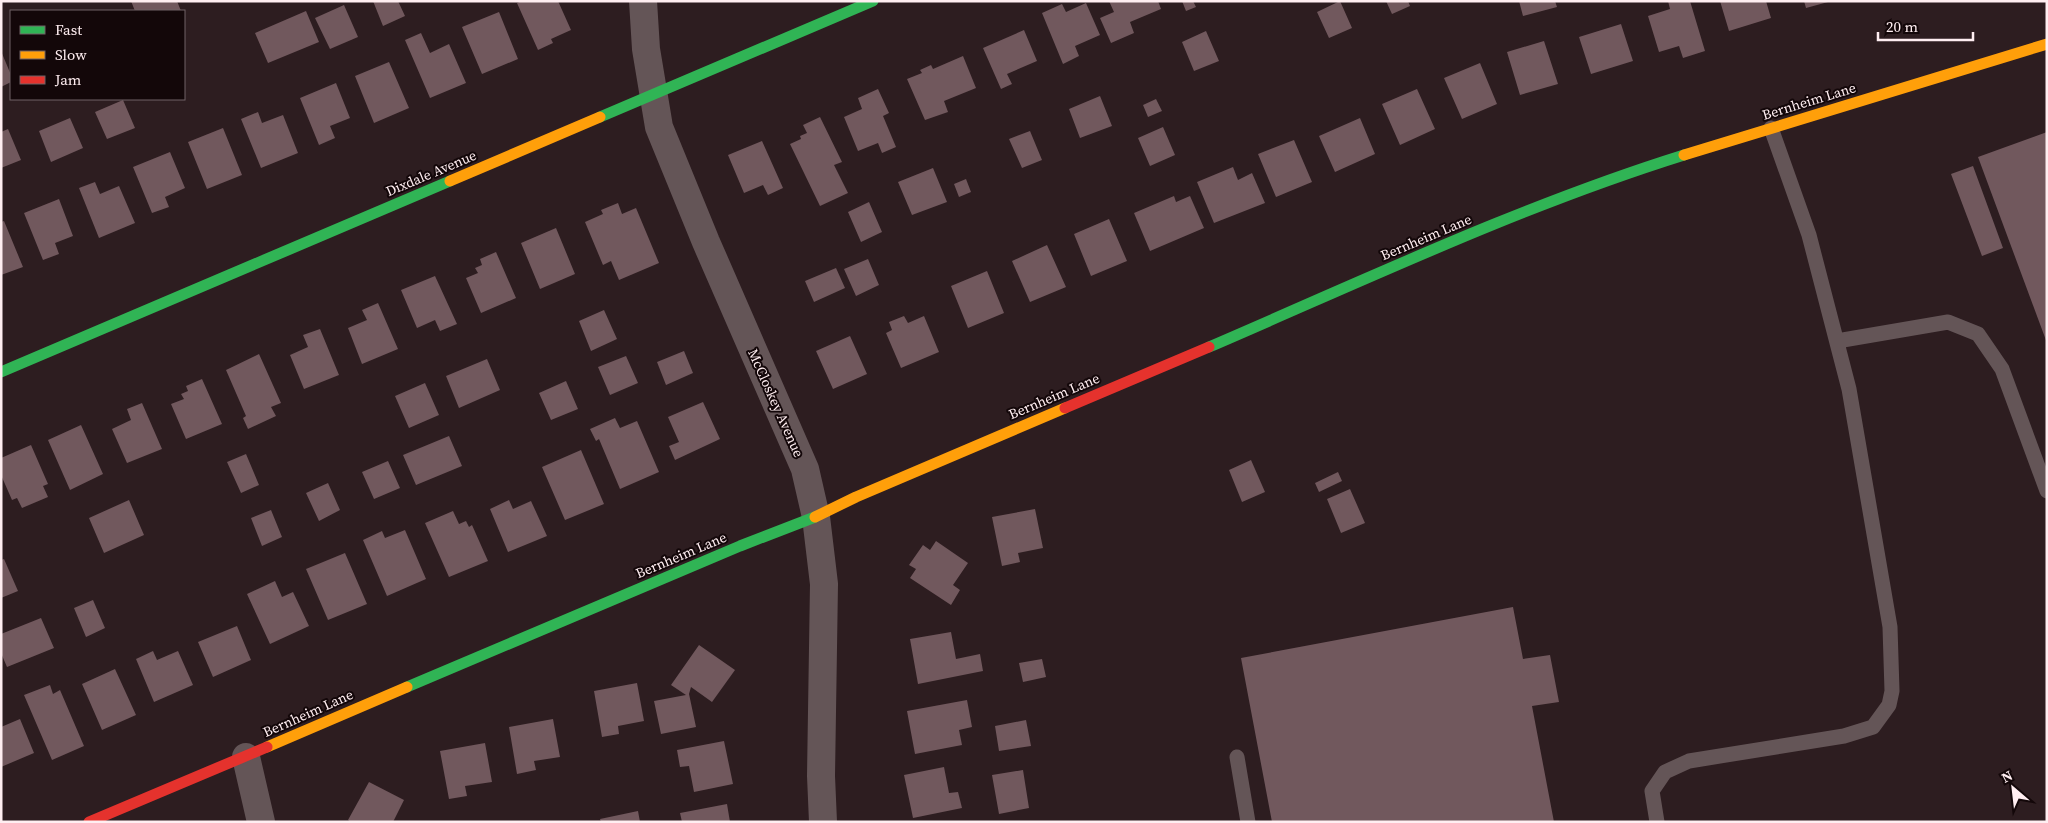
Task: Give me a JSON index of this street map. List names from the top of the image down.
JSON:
{
  "streets": {
    "street": ["Bernheim Lane", "Dixdale Avenue", "McCloskey Avenue"]
  },
  "crossings": [
    ["Bernheim Lane", "McCloskey Avenue"],
    ["Dixdale Avenue", "McCloskey Avenue"]
  ],
  "legend": ["Fast", "Slow", "Jam"],
  "scale_bar": "20 m",
  "north": "top left"
}
